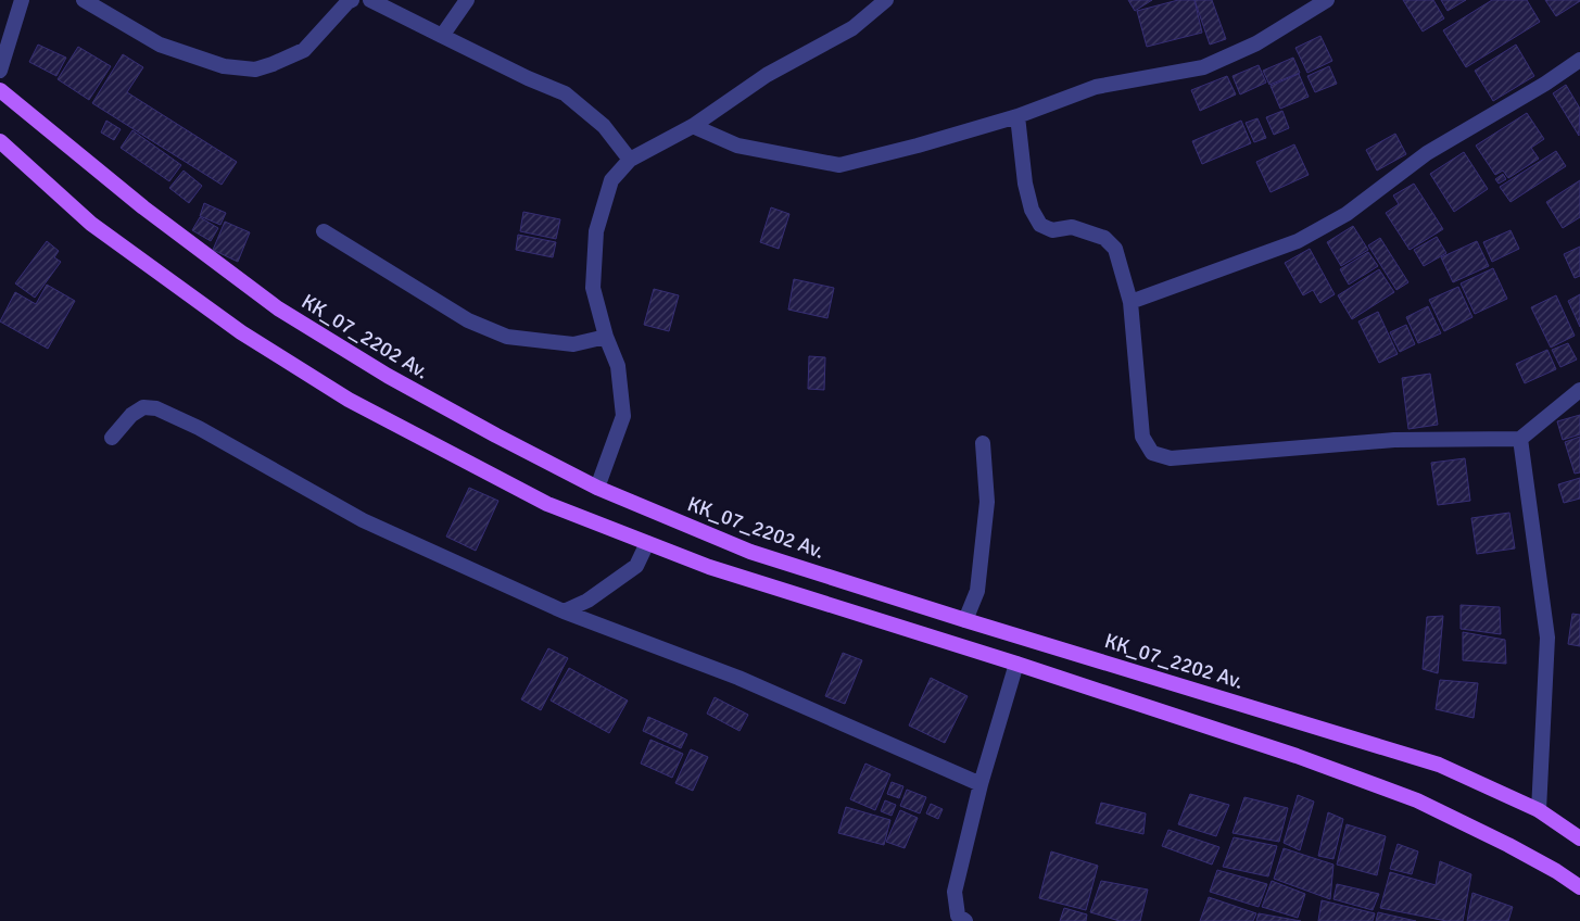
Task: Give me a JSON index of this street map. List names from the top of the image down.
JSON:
{
  "streets": {
    "main road": ["KK_07_2202 Av."]
  }
}
